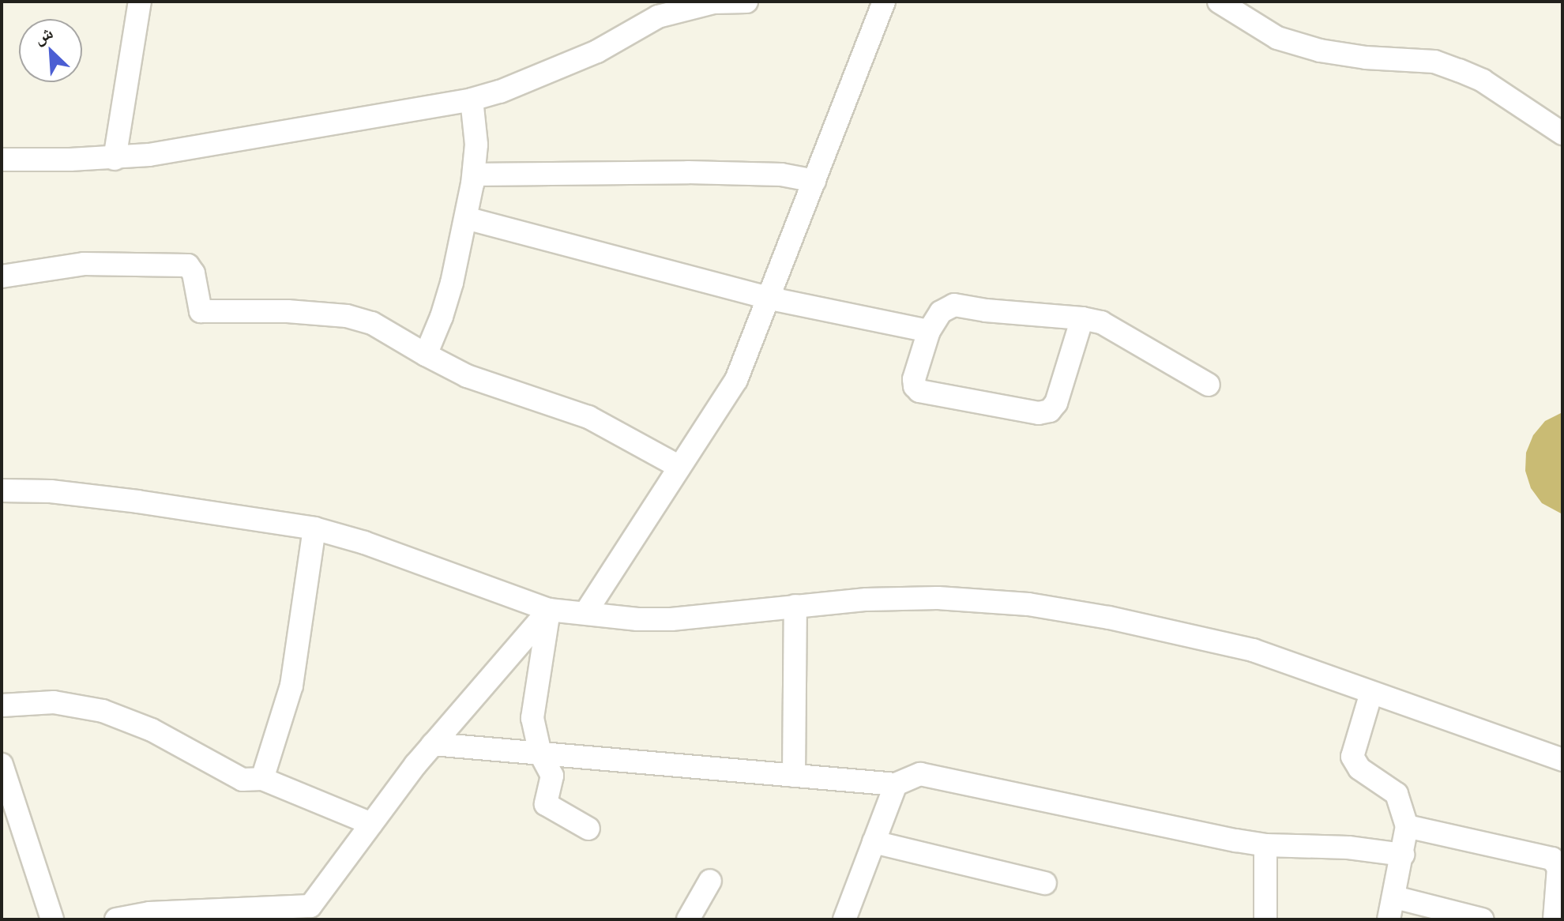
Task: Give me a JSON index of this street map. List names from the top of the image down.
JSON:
{
  "north": "top left"
}
